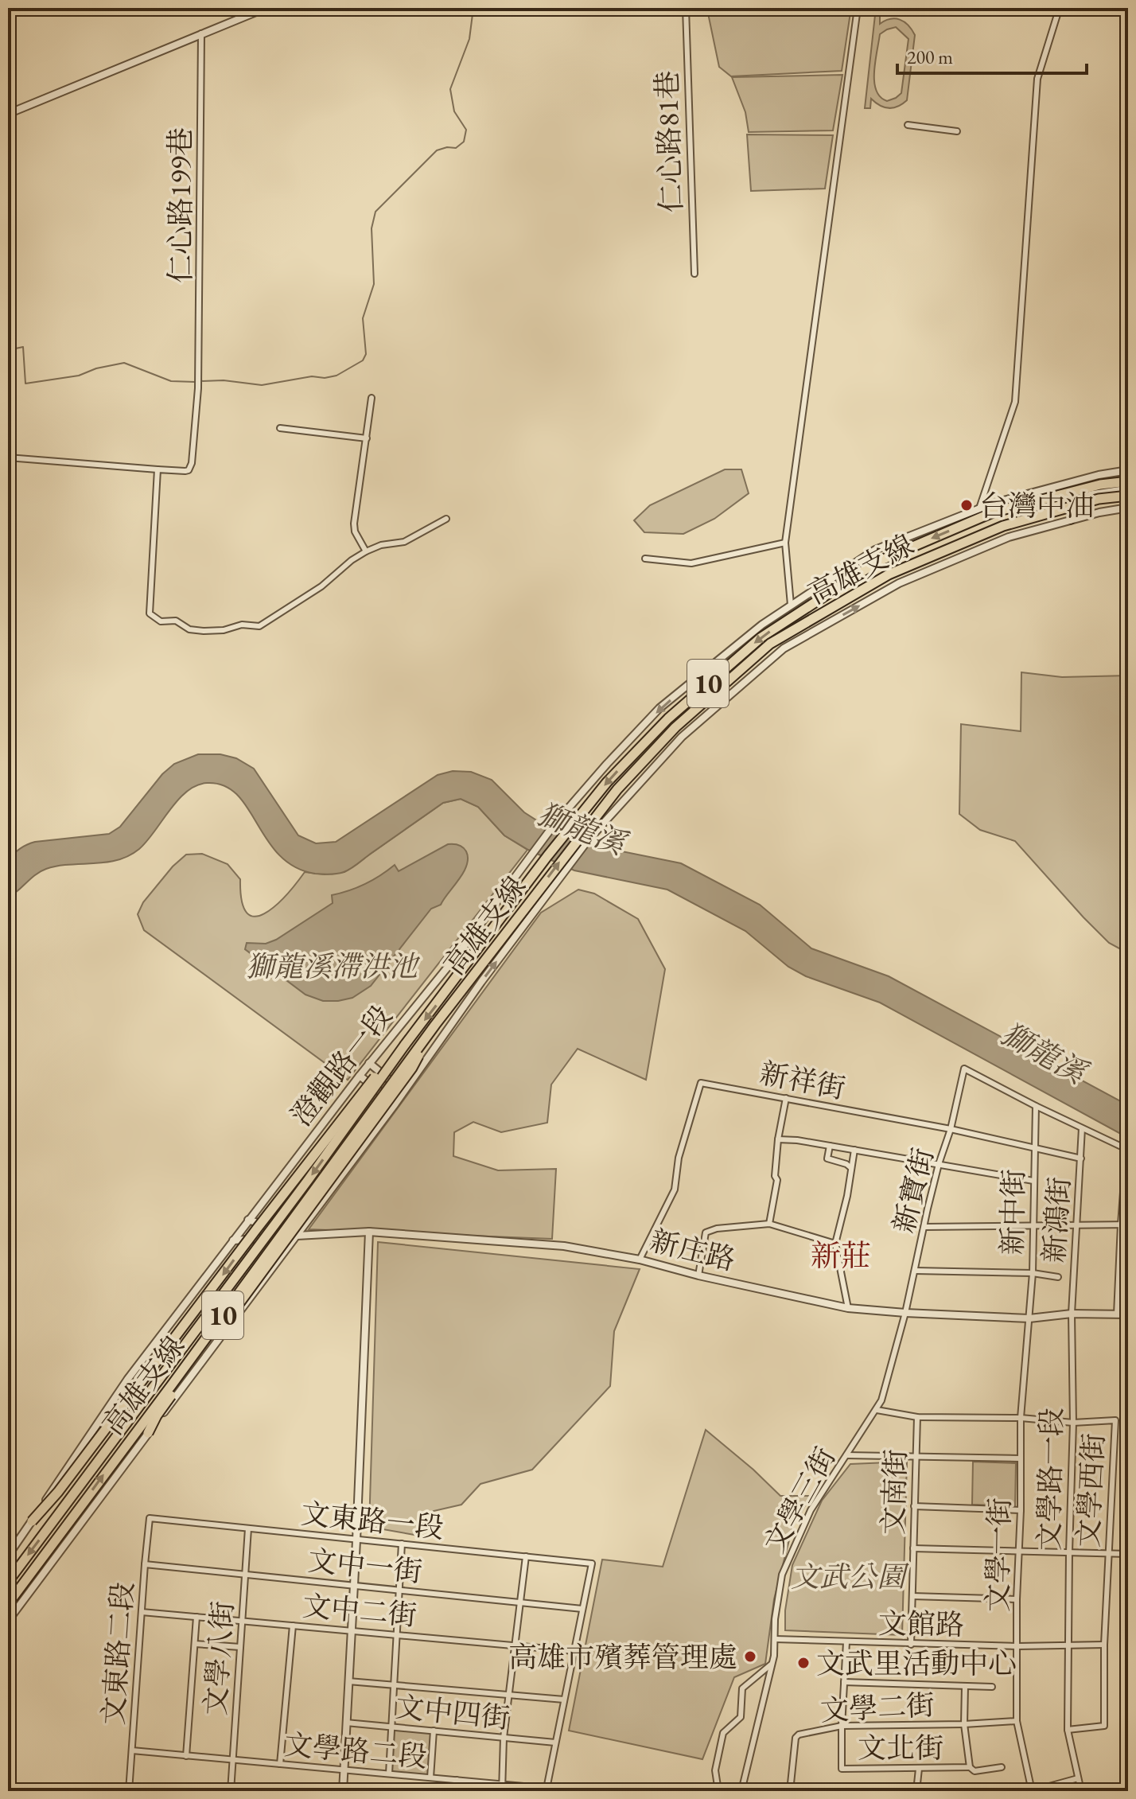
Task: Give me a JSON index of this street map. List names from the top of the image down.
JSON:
{
  "streets": {
    "highway": ["高雄支線", "10"],
    "street": [
      "仁心路81巷",
      "仁心路199巷",
      "澄觀路一段",
      "新祥街",
      "新寶街",
      "新中街",
      "新鴻街",
      "新庄路",
      "文學路一段",
      "文學西街",
      "文南街",
      "文學三街",
      "文東路一段",
      "文學一街",
      "文中一街",
      "文中二街",
      "文館路",
      "文東路二段",
      "文學八街",
      "文學二街",
      "文中四街",
      "文北街",
      "文學路二段"
    ]
  },
  "crossings": [
    ["澄觀路一段", "新庄路"],
    ["新祥街", "新寶街"],
    ["新祥街", "新中街"],
    ["新祥街", "新鴻街"],
    ["新祥街", "新庄路"],
    ["新寶街", "新中街"],
    ["新寶街", "新庄路"],
    ["新寶街", "文學三街"],
    ["新中街", "新庄路"],
    ["新中街", "文學一街"],
    ["新鴻街", "新庄路"],
    ["新鴻街", "文學路一段"],
    ["新庄路", "文學路一段"],
    ["新庄路", "文學一街"],
    ["文學路一段", "文學西街"],
    ["文學路一段", "文館路"],
    ["文學西街", "文南街"],
    ["文學西街", "文學三街"],
    ["文學西街", "文學一街"],
    ["文學西街", "文館路"],
    ["文南街", "文館路"],
    ["文學三街", "文館路"],
    ["文東路一段", "文中一街"],
    ["文東路一段", "文東路二段"],
    ["文東路一段", "文學八街"],
    ["文學一街", "文館路"],
    ["文學一街", "文學二街"],
    ["文中一街", "文東路二段"],
    ["文中一街", "文學八街"],
    ["文中二街", "文東路二段"],
    ["文中二街", "文學八街"],
    ["文館路", "文北街"],
    ["文東路二段", "文學路二段"],
    ["文學八街", "文學路二段"],
    ["文學二街", "文北街"]
  ],
  "districts": ["新莊"],
  "water": ["獅龍溪"],
  "parks": ["獅龍溪滯洪池", "文武公園"],
  "places": ["台灣中油", "高雄市殯葬管理處", "文武里活動中心"],
  "scale_bar": "200 m"
}
